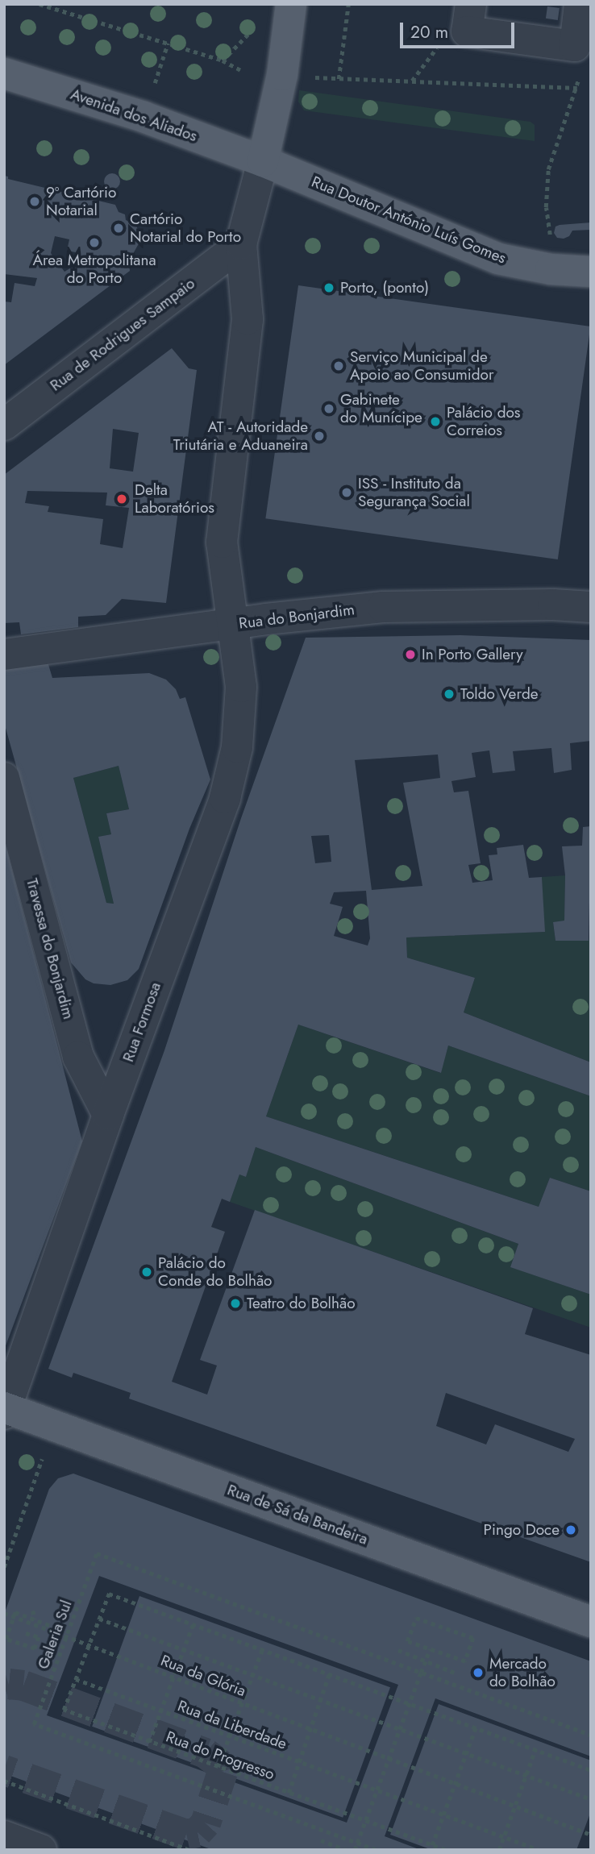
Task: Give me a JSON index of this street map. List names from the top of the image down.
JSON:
{
  "streets": {
    "main road": ["Avenida dos Aliados", "Rua Doutor António Luís Gomes", "Rua de Sá da Bandeira"],
    "street": [
      "Rua de Rodrigues Sampaio",
      "Rua do Bonjardim",
      "Travessa do Bonjardim",
      "Rua Formosa"
    ],
    "path": [
      "Galeria Sul",
      "Rua da Glória",
      "Rua da Liberdade",
      "Rua do Progresso"
    ]
  },
  "crossings": [
    ["Avenida dos Aliados", "Rua Doutor António Luís Gomes"],
    ["Avenida dos Aliados", "Rua Formosa"],
    ["Rua Doutor António Luís Gomes", "Rua Formosa"],
    ["Rua de Rodrigues Sampaio", "Rua Formosa"],
    ["Rua do Bonjardim", "Rua Formosa"],
    ["Travessa do Bonjardim", "Rua Formosa"],
    ["Rua Formosa", "Rua de Sá da Bandeira"],
    ["Rua da Liberdade", "Rua do Progresso"]
  ],
  "places": [
    "9º Cartório Notarial",
    "Cartório Notarial do Porto",
    "Área Metropolitana do Porto",
    "Porto, (ponto)",
    "Serviço Municipal de Apoio ao Consumidor",
    "Gabinete do Munícipe",
    "Palácio dos Correios",
    "AT - Autoridade Triutária e Aduaneira",
    "ISS - Instituto da Segurança Social",
    "Delta Laboratórios",
    "In Porto Gallery",
    "Toldo Verde",
    "Palácio do Conde do Bolhão",
    "Teatro do Bolhão",
    "Pingo Doce",
    "Mercado do Bolhão"
  ],
  "scale_bar": "20 m"
}
